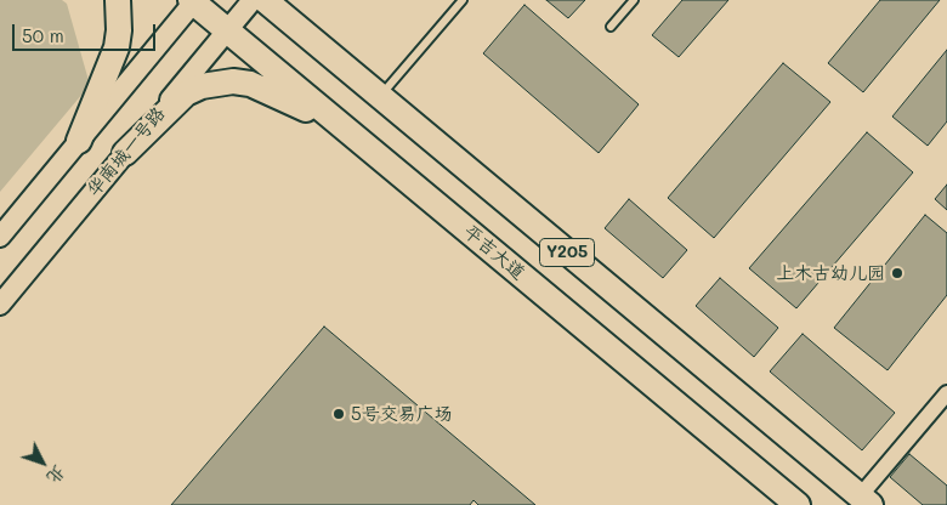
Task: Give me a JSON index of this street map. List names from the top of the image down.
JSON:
{
  "streets": {
    "main road": ["平吉大道", "Y205"],
    "street": ["华南城一号路"]
  },
  "crossings": [
    ["华南城一号路", "平吉大道"]
  ],
  "places": ["上木古幼儿园", "5号交易广场"],
  "scale_bar": "50 m",
  "north": "bottom right"
}
